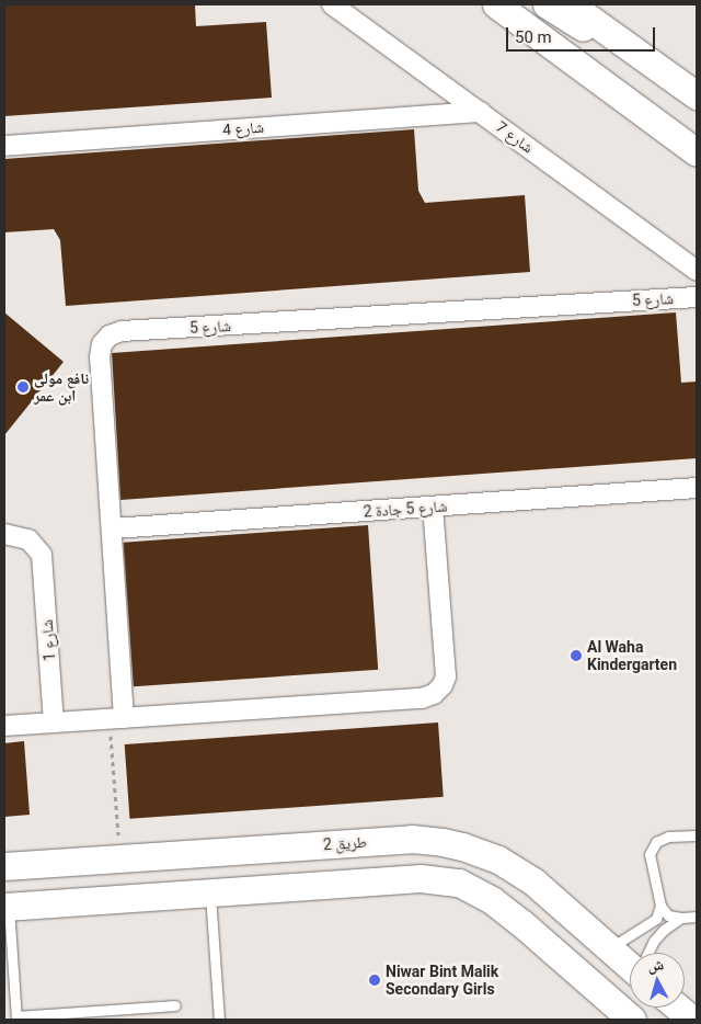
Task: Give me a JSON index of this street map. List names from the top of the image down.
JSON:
{
  "streets": {
    "street": [
      "شارع 4",
      "شارع 7",
      "شارع 5",
      "شارع 5 جادة 2",
      "شارع 1",
      "طريق 2"
    ]
  },
  "crossings": [
    ["شارع 4", "شارع 7"],
    ["شارع 5", "شارع 5 جادة 2"]
  ],
  "places": ["نافع مولى ابن عمر", "Al Waha Kindergarten", "Niwar Bint Malik Secondary Girls"],
  "scale_bar": "50 m",
  "north": "top"
}
